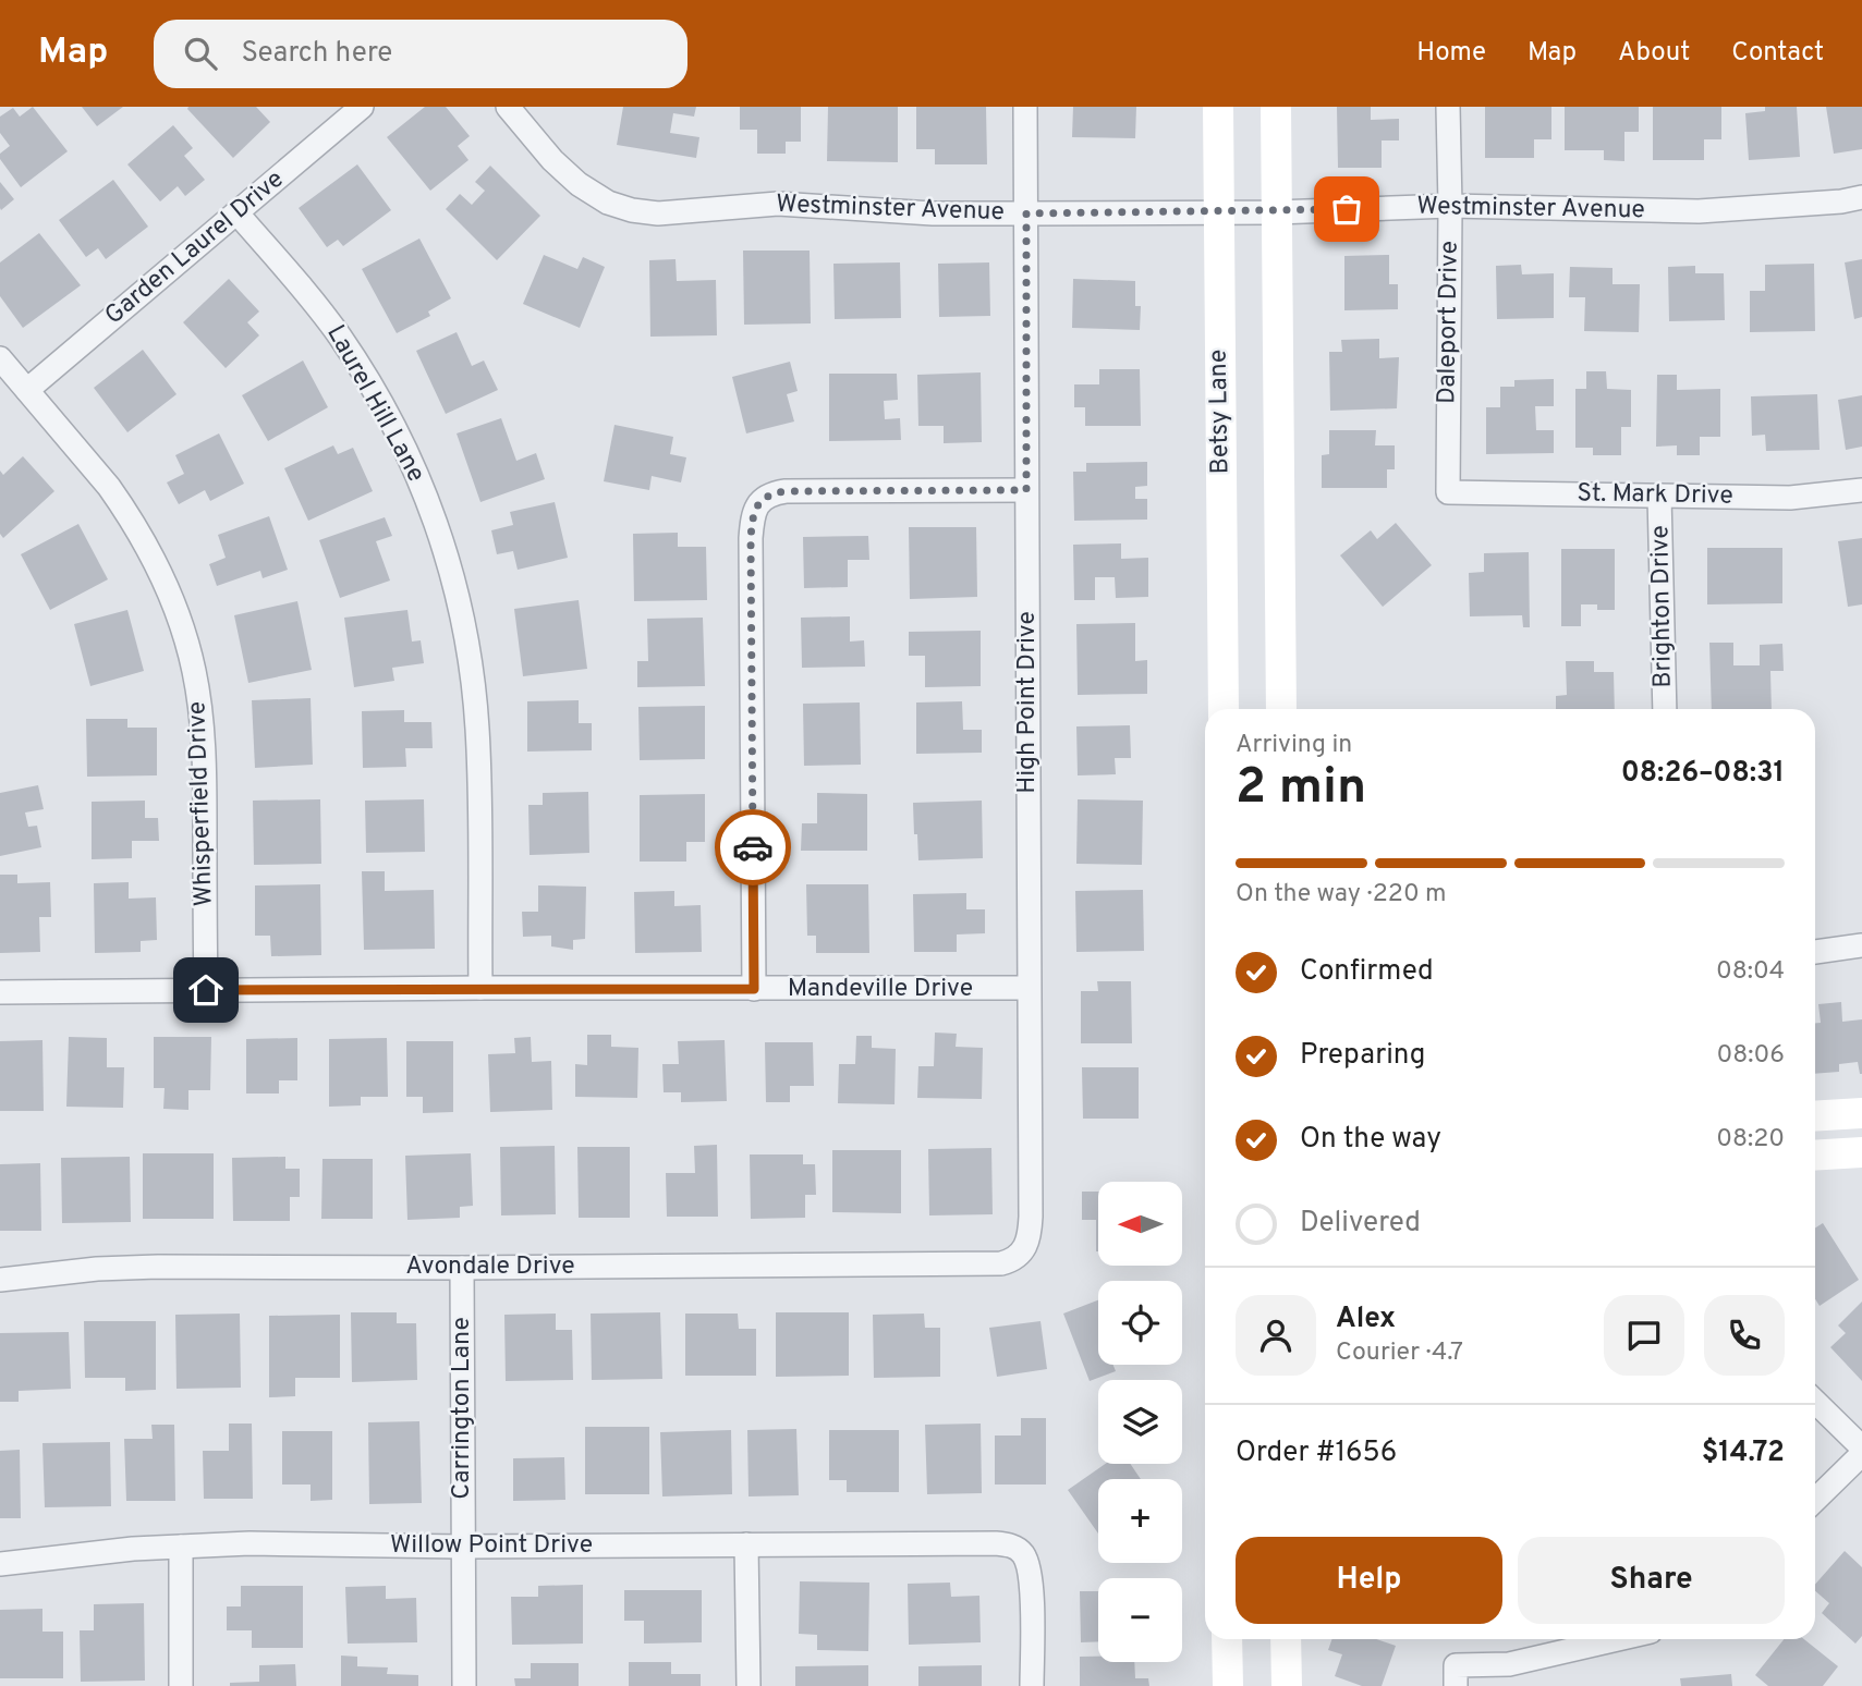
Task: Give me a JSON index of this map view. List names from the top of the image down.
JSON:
{
  "streets": {
    "main road": ["Betsy Lane"],
    "street": [
      "Westminster Avenue",
      "Garden Laurel Drive",
      "Daleport Drive",
      "Laurel Hill Lane",
      "St. Mark Drive",
      "Brighton Drive",
      "High Point Drive",
      "Whisperfield Drive",
      "Mandeville Drive",
      "Avondale Drive",
      "Carrington Lane",
      "Willow Point Drive"
    ]
  },
  "crossings": [
    ["Westminster Avenue", "Daleport Drive"],
    ["Westminster Avenue", "Betsy Lane"],
    ["Westminster Avenue", "High Point Drive"],
    ["Garden Laurel Drive", "Laurel Hill Lane"],
    ["Garden Laurel Drive", "Whisperfield Drive"],
    ["Daleport Drive", "St. Mark Drive"],
    ["Laurel Hill Lane", "Mandeville Drive"],
    ["St. Mark Drive", "Brighton Drive"],
    ["High Point Drive", "Mandeville Drive"],
    ["High Point Drive", "Avondale Drive"],
    ["Whisperfield Drive", "Mandeville Drive"],
    ["Avondale Drive", "Carrington Lane"],
    ["Carrington Lane", "Willow Point Drive"]
  ],
  "north": "left",
  "page": {
    "header": "Map",
    "search": "Search here",
    "nav": [
      "Home",
      "Map",
      "About",
      "Contact"
    ],
    "heading": ["2 min", "Arriving in", "08:26–08:31"],
    "panel": [
      "Alex",
      "Courier · 4.7",
      "Order #1656",
      "$14.72"
    ],
    "bar": "On the way · 220 m",
    "list": [
      ["Confirmed", "08:04"],
      ["Preparing", "08:06"],
      ["On the way", "08:20"],
      "Delivered"
    ],
    "map_buttons": ["+", "−"],
    "buttons": ["Help", "Share"]
  }
}
